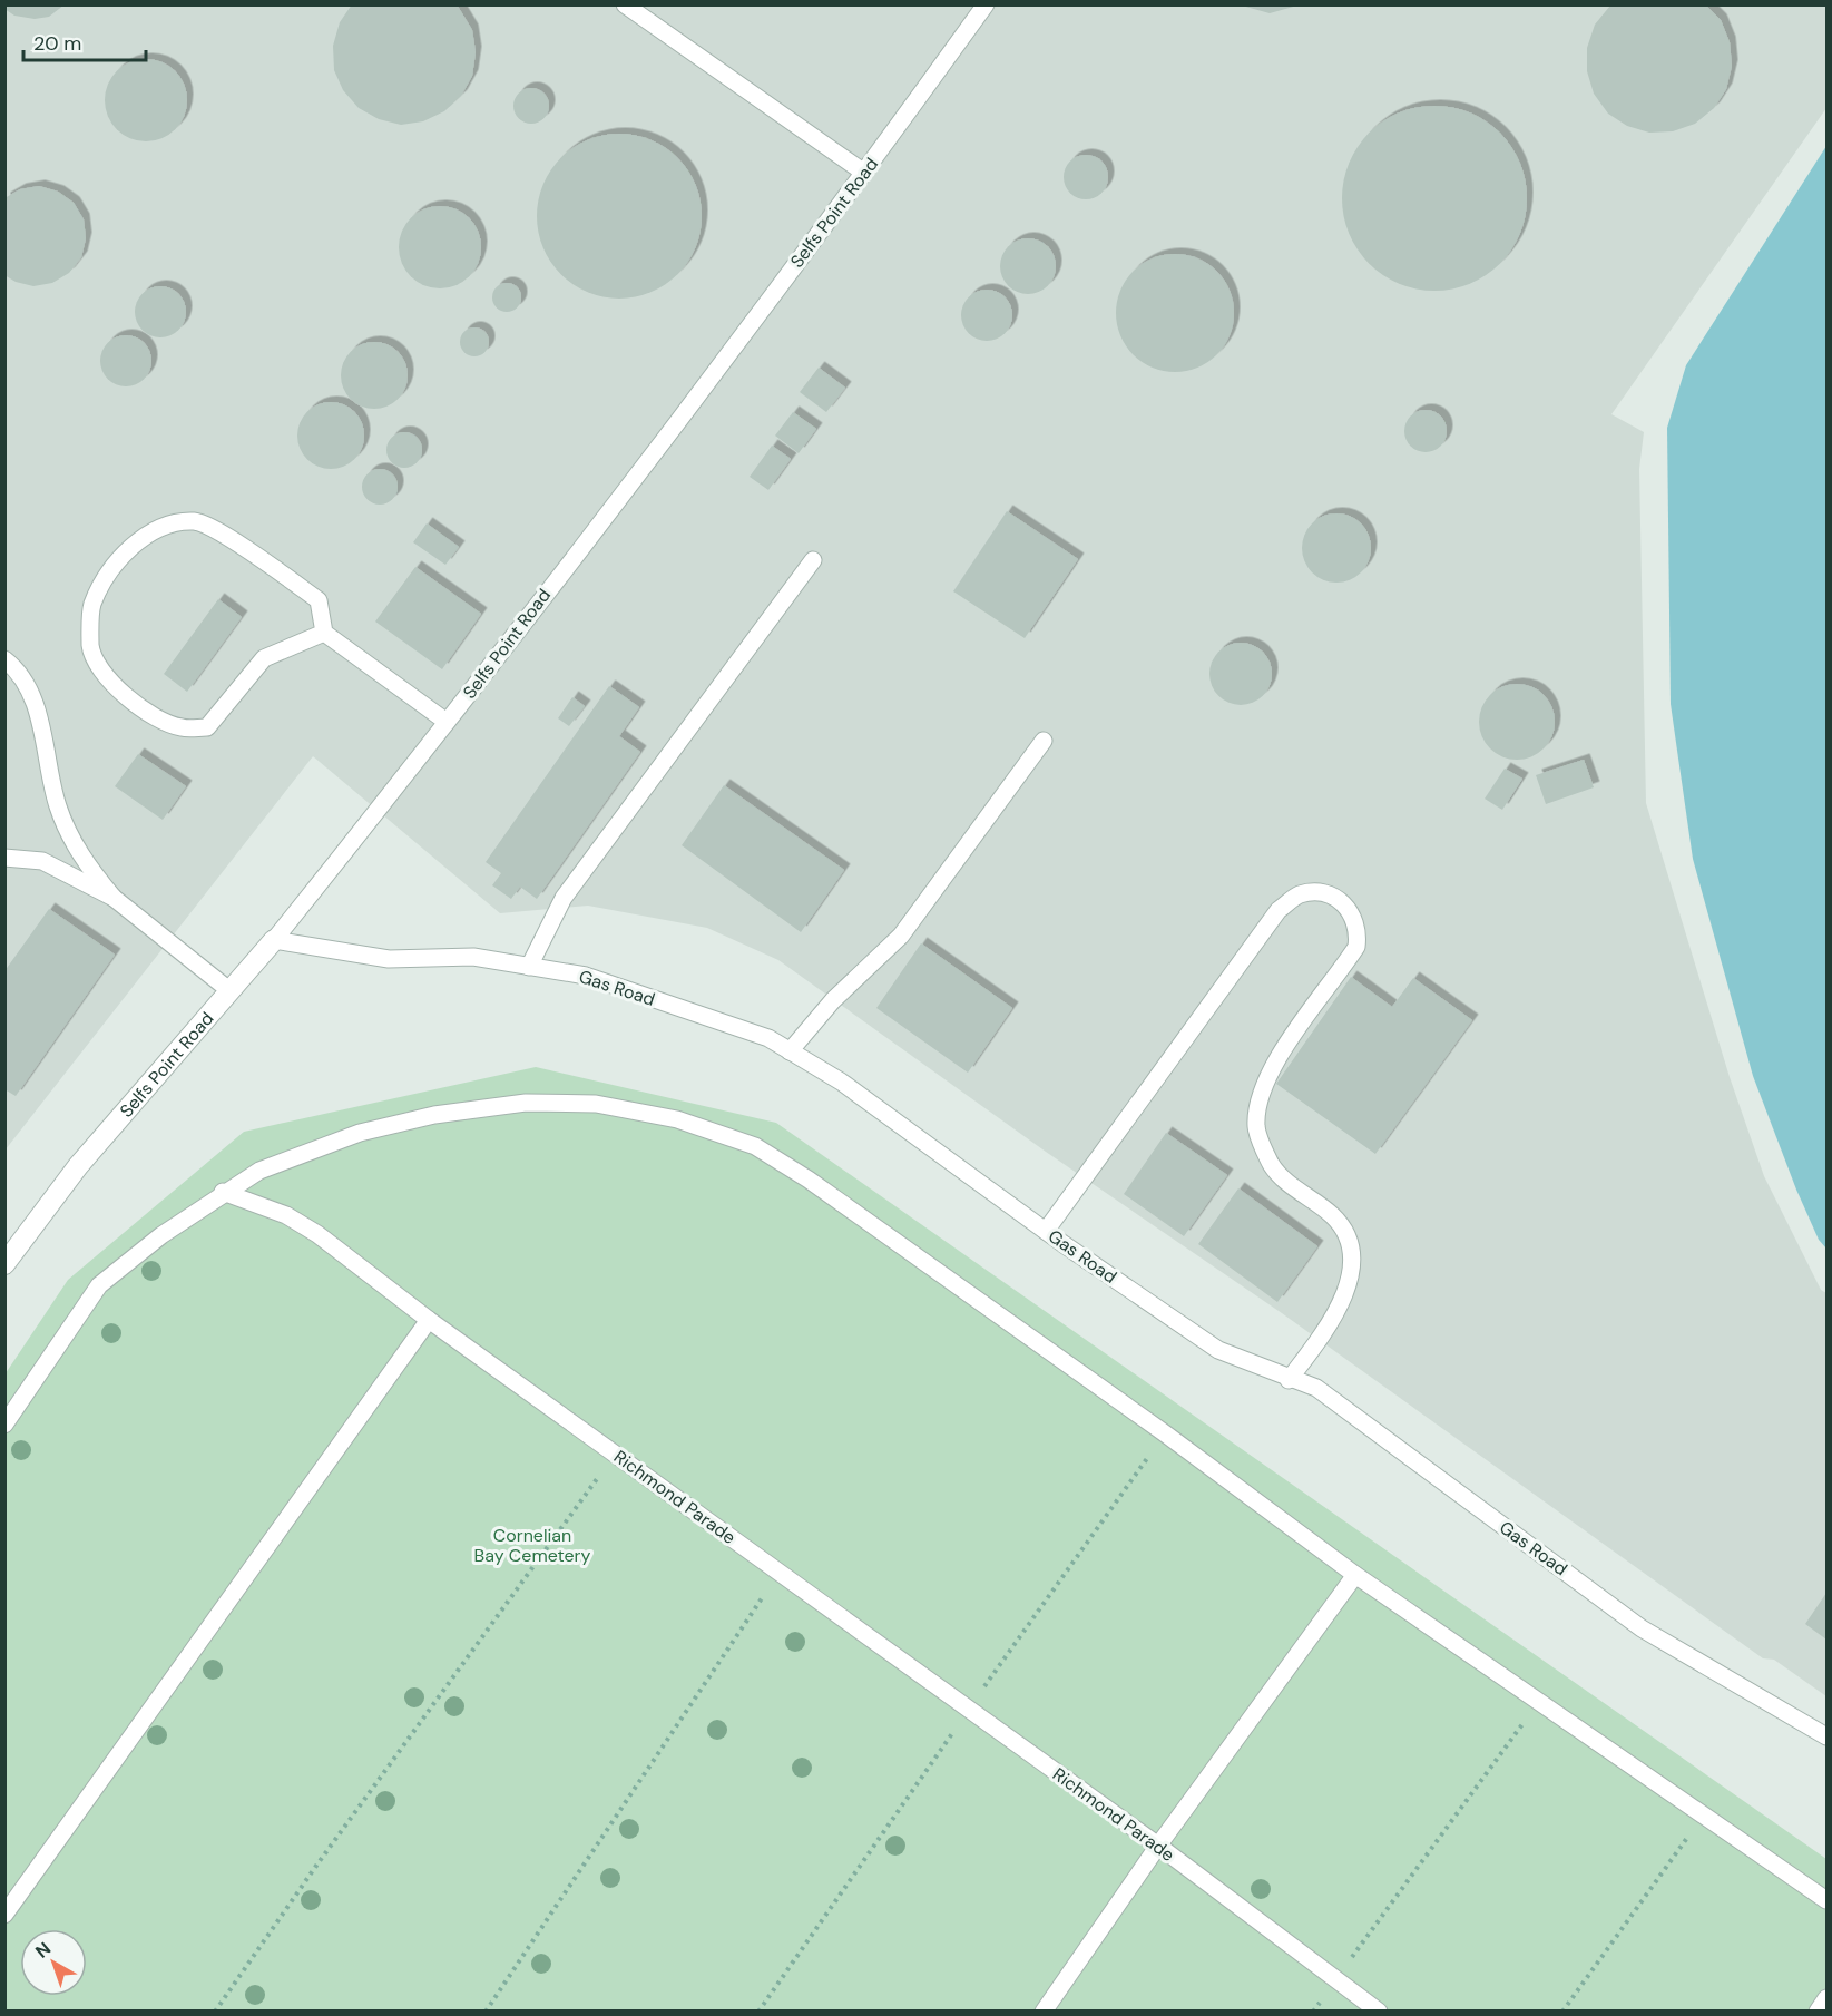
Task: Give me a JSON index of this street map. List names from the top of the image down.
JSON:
{
  "streets": {
    "street": ["Selfs Point Road"],
    "lane": ["Gas Road", "Richmond Parade"]
  },
  "crossings": [
    ["Selfs Point Road", "Gas Road"]
  ],
  "parks": ["Cornelian Bay Cemetery"],
  "scale_bar": "20 m",
  "north": "top left"
}
